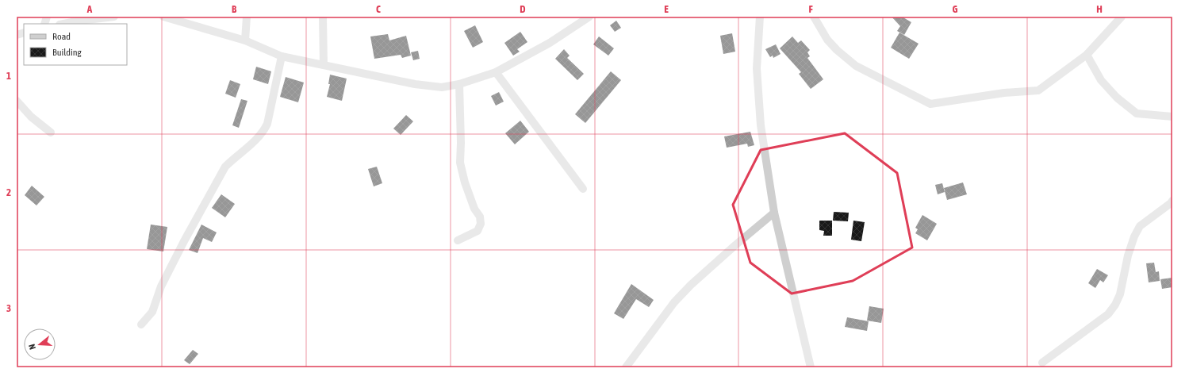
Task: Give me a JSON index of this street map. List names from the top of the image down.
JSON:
{
  "legend": ["Road", "Building"],
  "north": "left",
  "grid": {
    "columns": [
      "A",
      "B",
      "C",
      "D",
      "E",
      "F",
      "G",
      "H"
    ],
    "rows": ["1", "2", "3"]
  }
}
